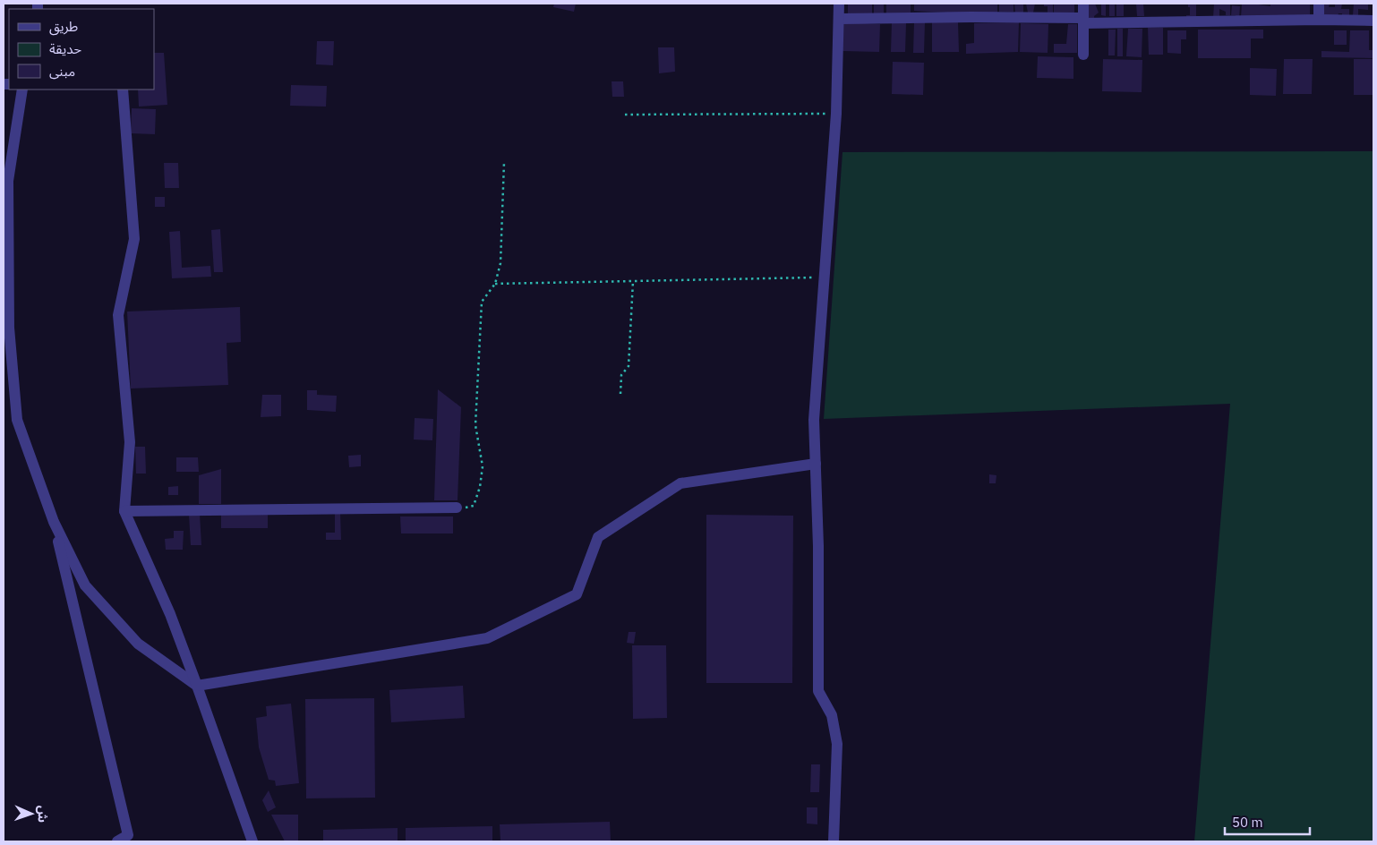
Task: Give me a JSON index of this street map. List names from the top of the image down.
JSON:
{
  "legend": ["طريق", "حديقة", "مبنى"],
  "scale_bar": "50 m",
  "north": "right"
}
